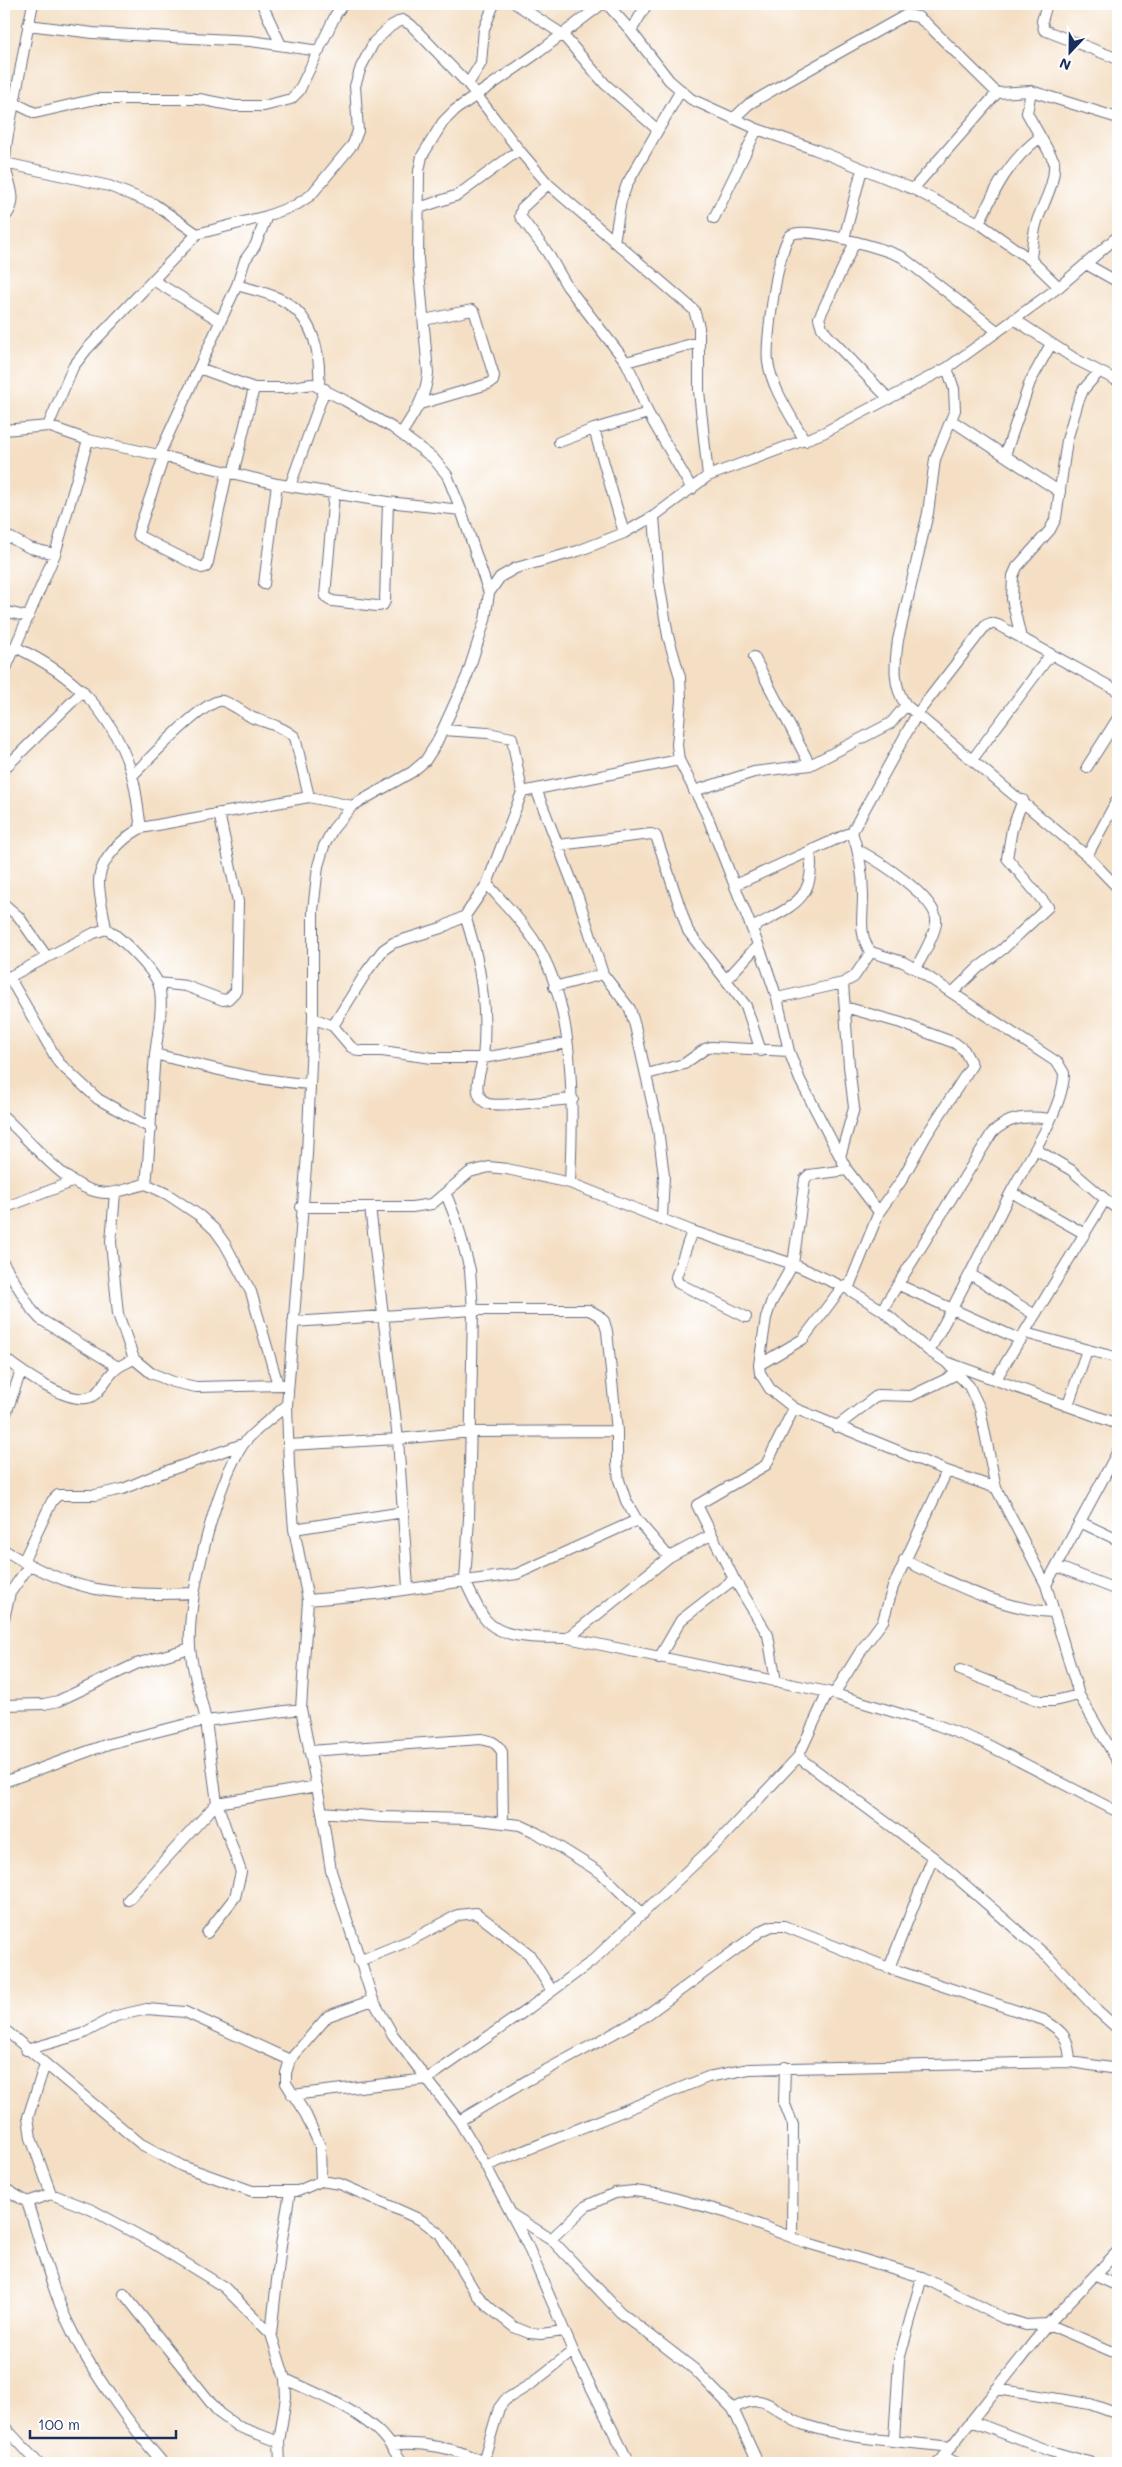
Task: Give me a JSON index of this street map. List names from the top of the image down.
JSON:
{
  "scale_bar": "100 m",
  "north": "bottom"
}
